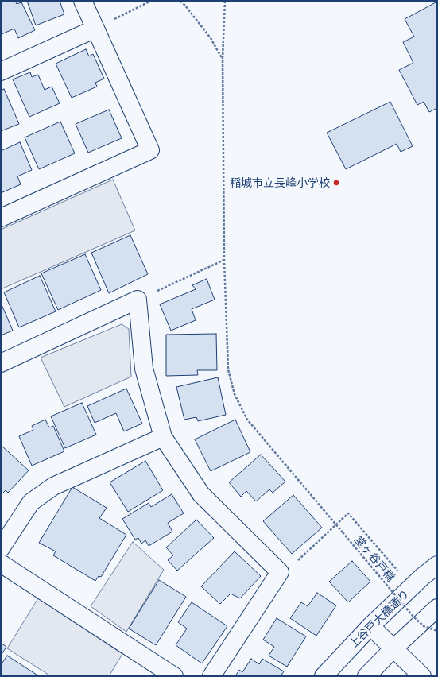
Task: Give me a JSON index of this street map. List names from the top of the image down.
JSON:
{
  "streets": {
    "street": ["上谷戸大橋通り"],
    "path": ["堂ヶ谷戸橋"]
  },
  "places": ["稲城市立長峰小学校"]
}
